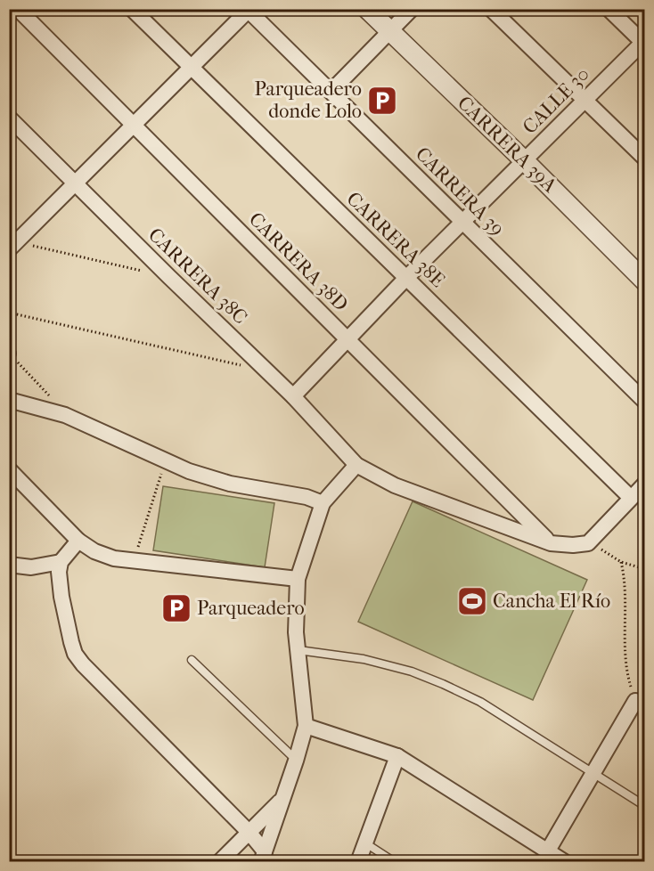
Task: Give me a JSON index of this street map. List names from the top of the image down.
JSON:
{
  "streets": {
    "street": [
      "CALLE 30",
      "CARRERA 39A",
      "CARRERA 39",
      "CARRERA 38E",
      "CARRERA 38D",
      "CARRERA 38C"
    ]
  },
  "crossings": [
    ["CALLE 30", "CARRERA 39A"],
    ["CALLE 30", "CARRERA 39"],
    ["CALLE 30", "CARRERA 38E"],
    ["CALLE 30", "CARRERA 38D"],
    ["CALLE 30", "CARRERA 38C"],
    ["CARRERA 38D", "CARRERA 38C"]
  ],
  "places": {
    "parking": ["Parqueadero donde Lolo", "Parqueadero"],
    "sports": ["Cancha El Río"]
  }
}
